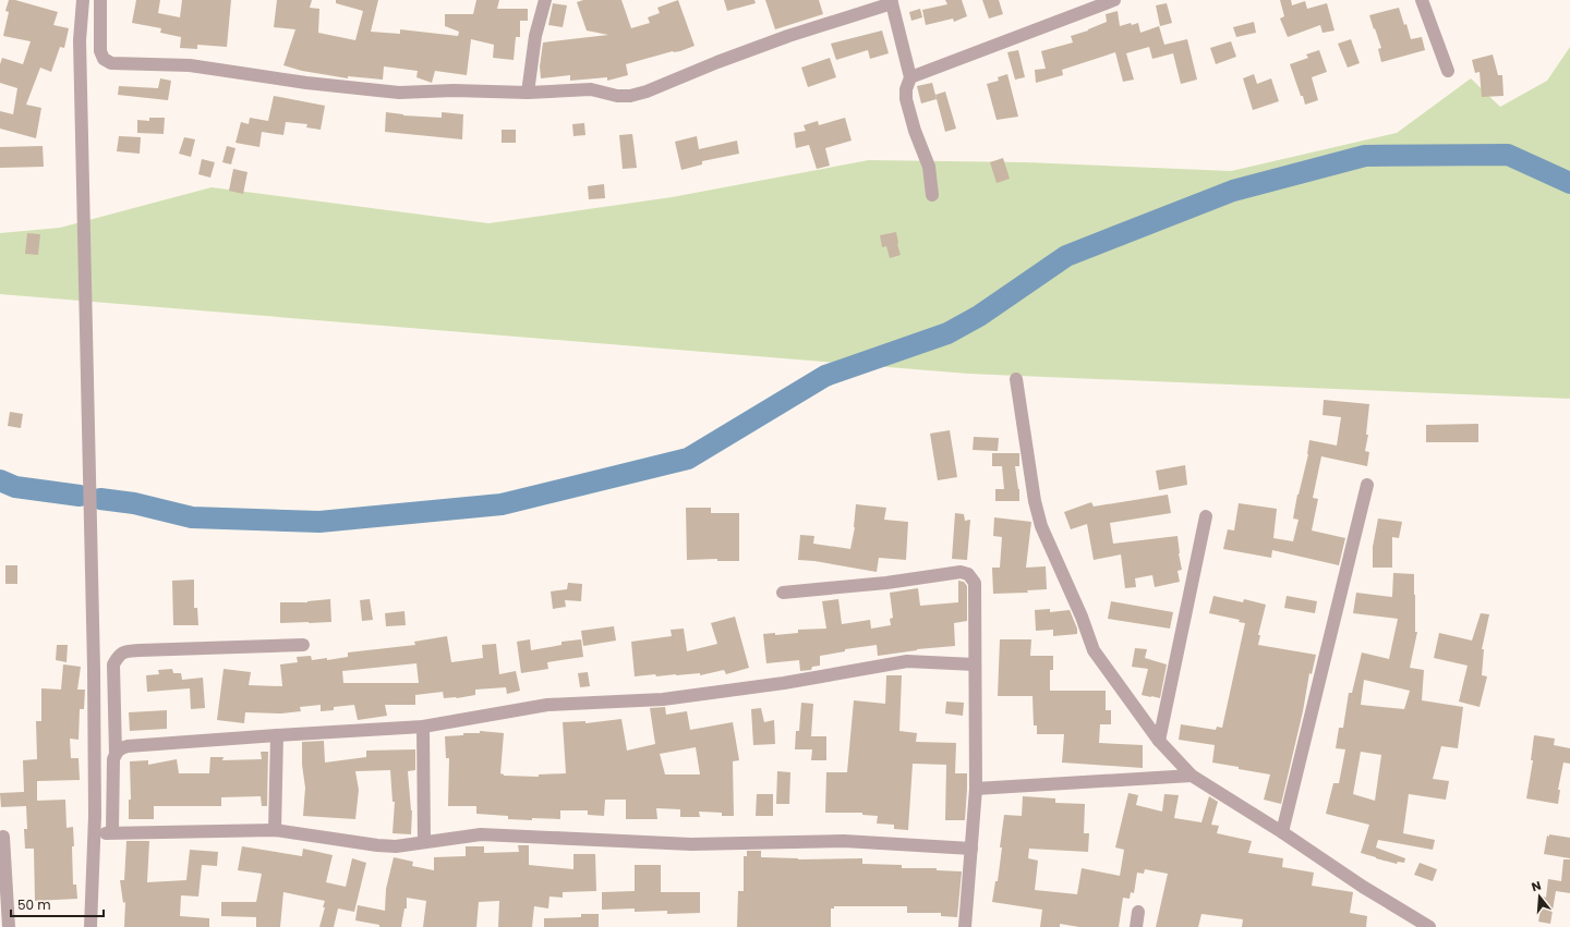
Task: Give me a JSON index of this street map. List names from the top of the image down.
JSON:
{
  "scale_bar": "50 m",
  "north": "top"
}
